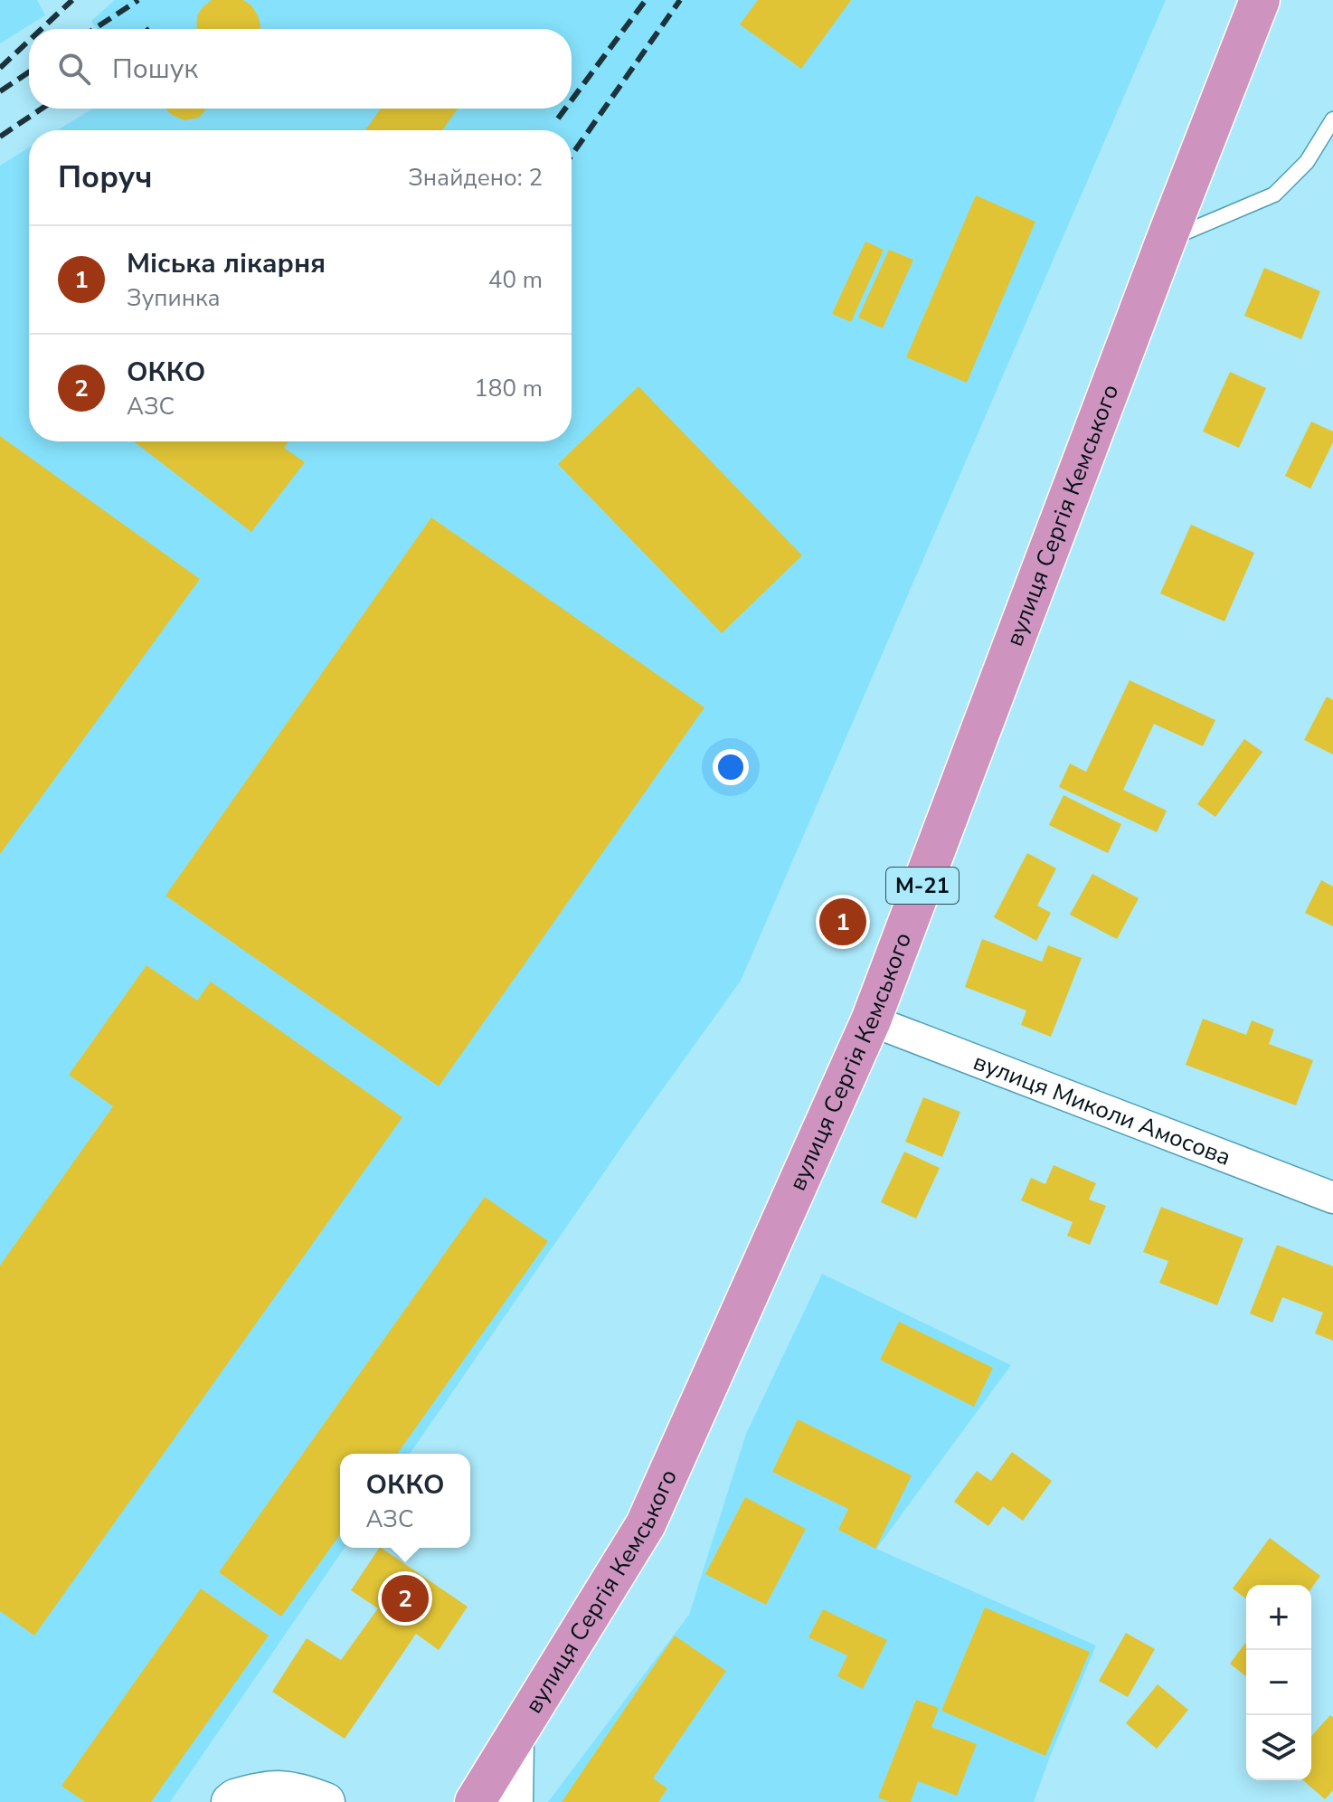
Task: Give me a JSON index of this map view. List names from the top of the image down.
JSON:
{
  "streets": {
    "highway": ["вулиця Сергія Кемського", "М-21"],
    "street": ["вулиця Миколи Амосова"]
  },
  "crossings": [
    ["вулиця Сергія Кемського", "вулиця Миколи Амосова"]
  ],
  "page": {
    "search": "Пошук",
    "heading": ["Поруч", "Знайдено: 2"],
    "list": [
      {
        "mark": "1",
        "name": "Міська лікарня",
        "note": "Зупинка",
        "value": "40 m"
      },
      {
        "mark": "2",
        "name": "ОККО",
        "note": "АЗС",
        "value": "180 m"
      }
    ],
    "pins": ["1", "2"],
    "popup": ["ОККО", "АЗС"],
    "map_buttons": ["+", "−"]
  }
}
